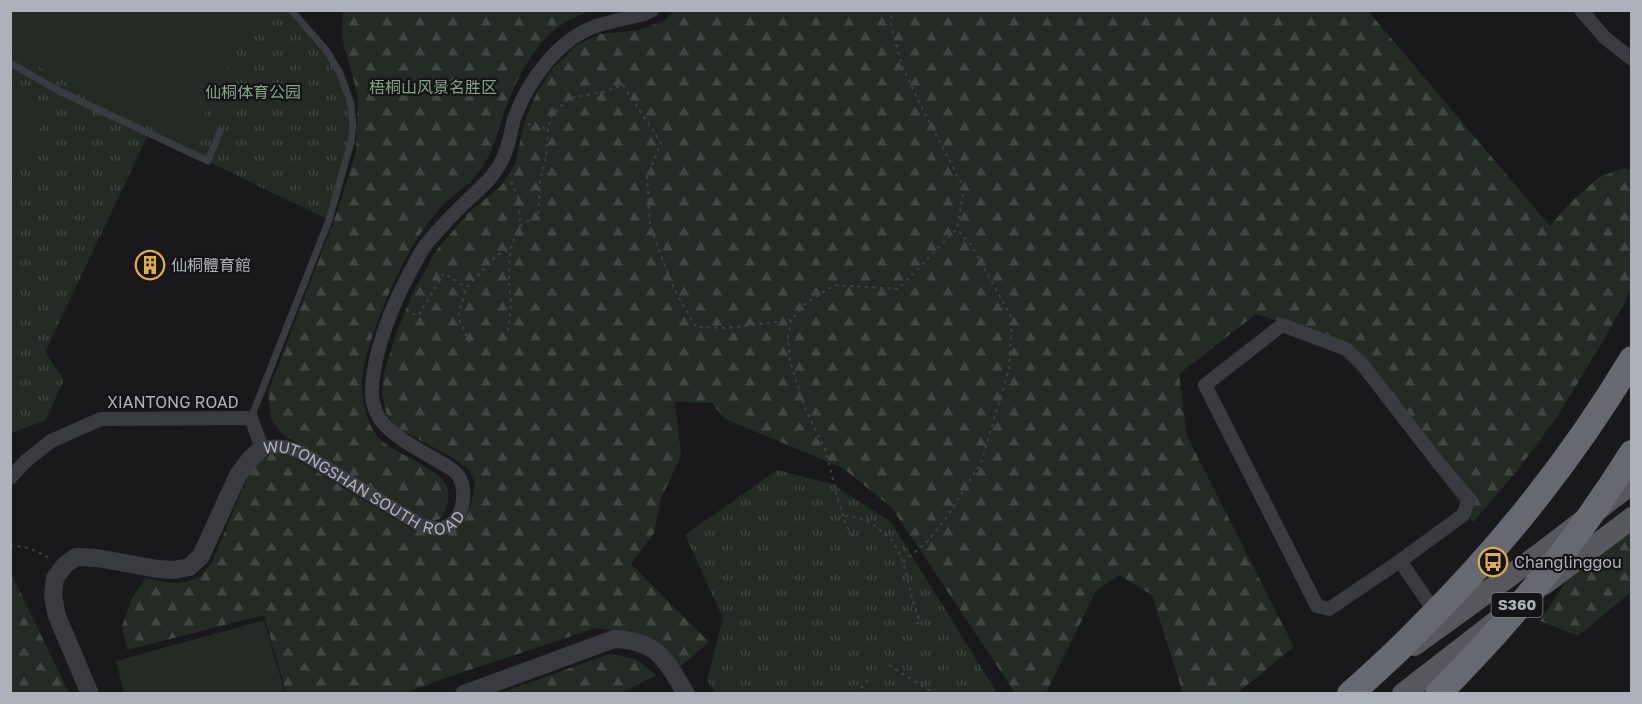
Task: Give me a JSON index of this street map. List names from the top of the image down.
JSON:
{
  "streets": {
    "main road": ["S360"],
    "street": ["XIANTONG ROAD", "WUTONGSHAN SOUTH ROAD"]
  },
  "crossings": [
    ["XIANTONG ROAD", "WUTONGSHAN SOUTH ROAD"]
  ],
  "parks": ["梧桐山风景名胜区", "仙桐体育公园"],
  "places": {
    "building": ["仙桐體育館"],
    "bus stop": ["Changlinggou"]
  }
}
